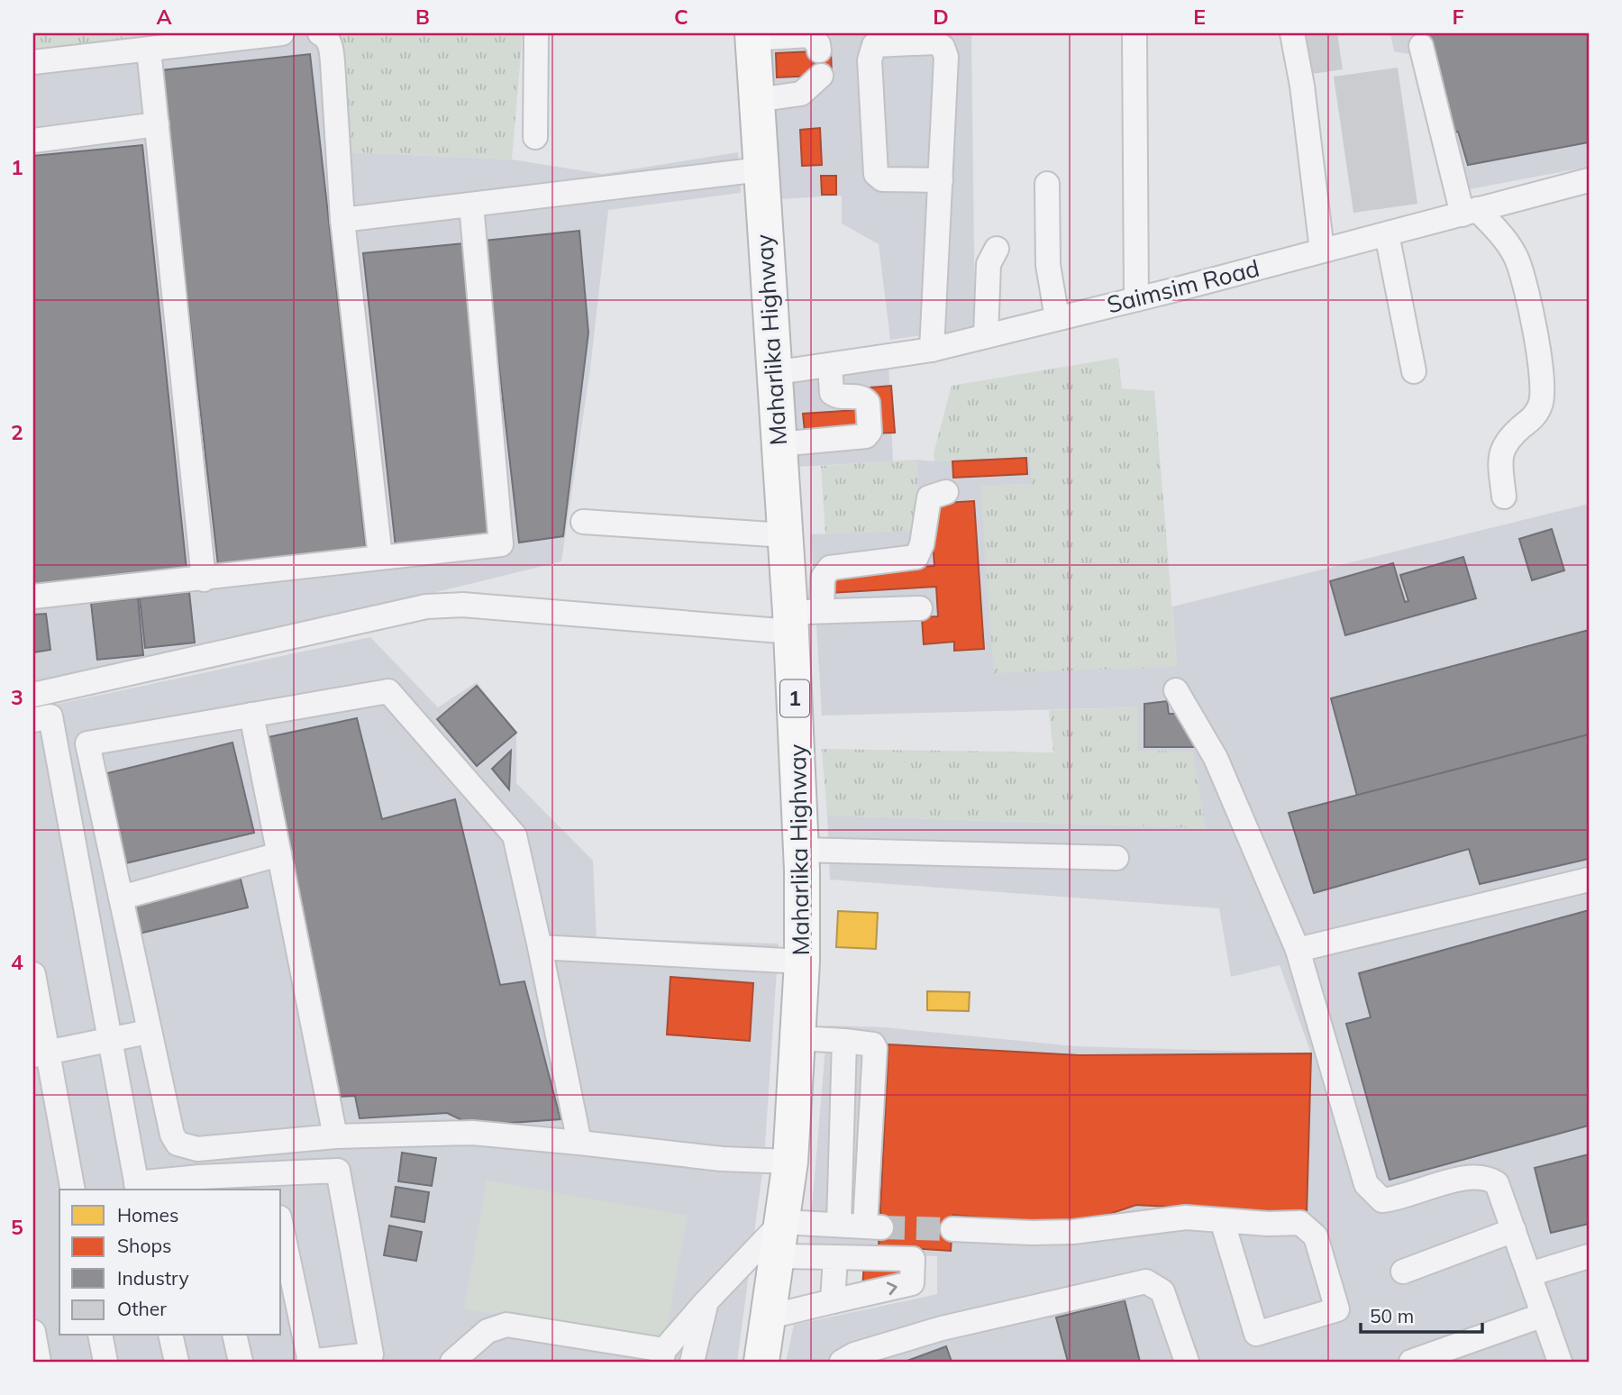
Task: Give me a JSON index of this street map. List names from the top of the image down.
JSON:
{
  "streets": {
    "highway": ["Maharlika Highway", "1"],
    "street": ["Saimsim Road"]
  },
  "crossings": [
    ["Saimsim Road", "Maharlika Highway"]
  ],
  "legend": [
    "Homes",
    "Shops",
    "Industry",
    "Other"
  ],
  "scale_bar": "50 m",
  "grid": {
    "columns": [
      "A",
      "B",
      "C",
      "D",
      "E",
      "F"
    ],
    "rows": [
      "1",
      "2",
      "3",
      "4",
      "5"
    ]
  }
}
